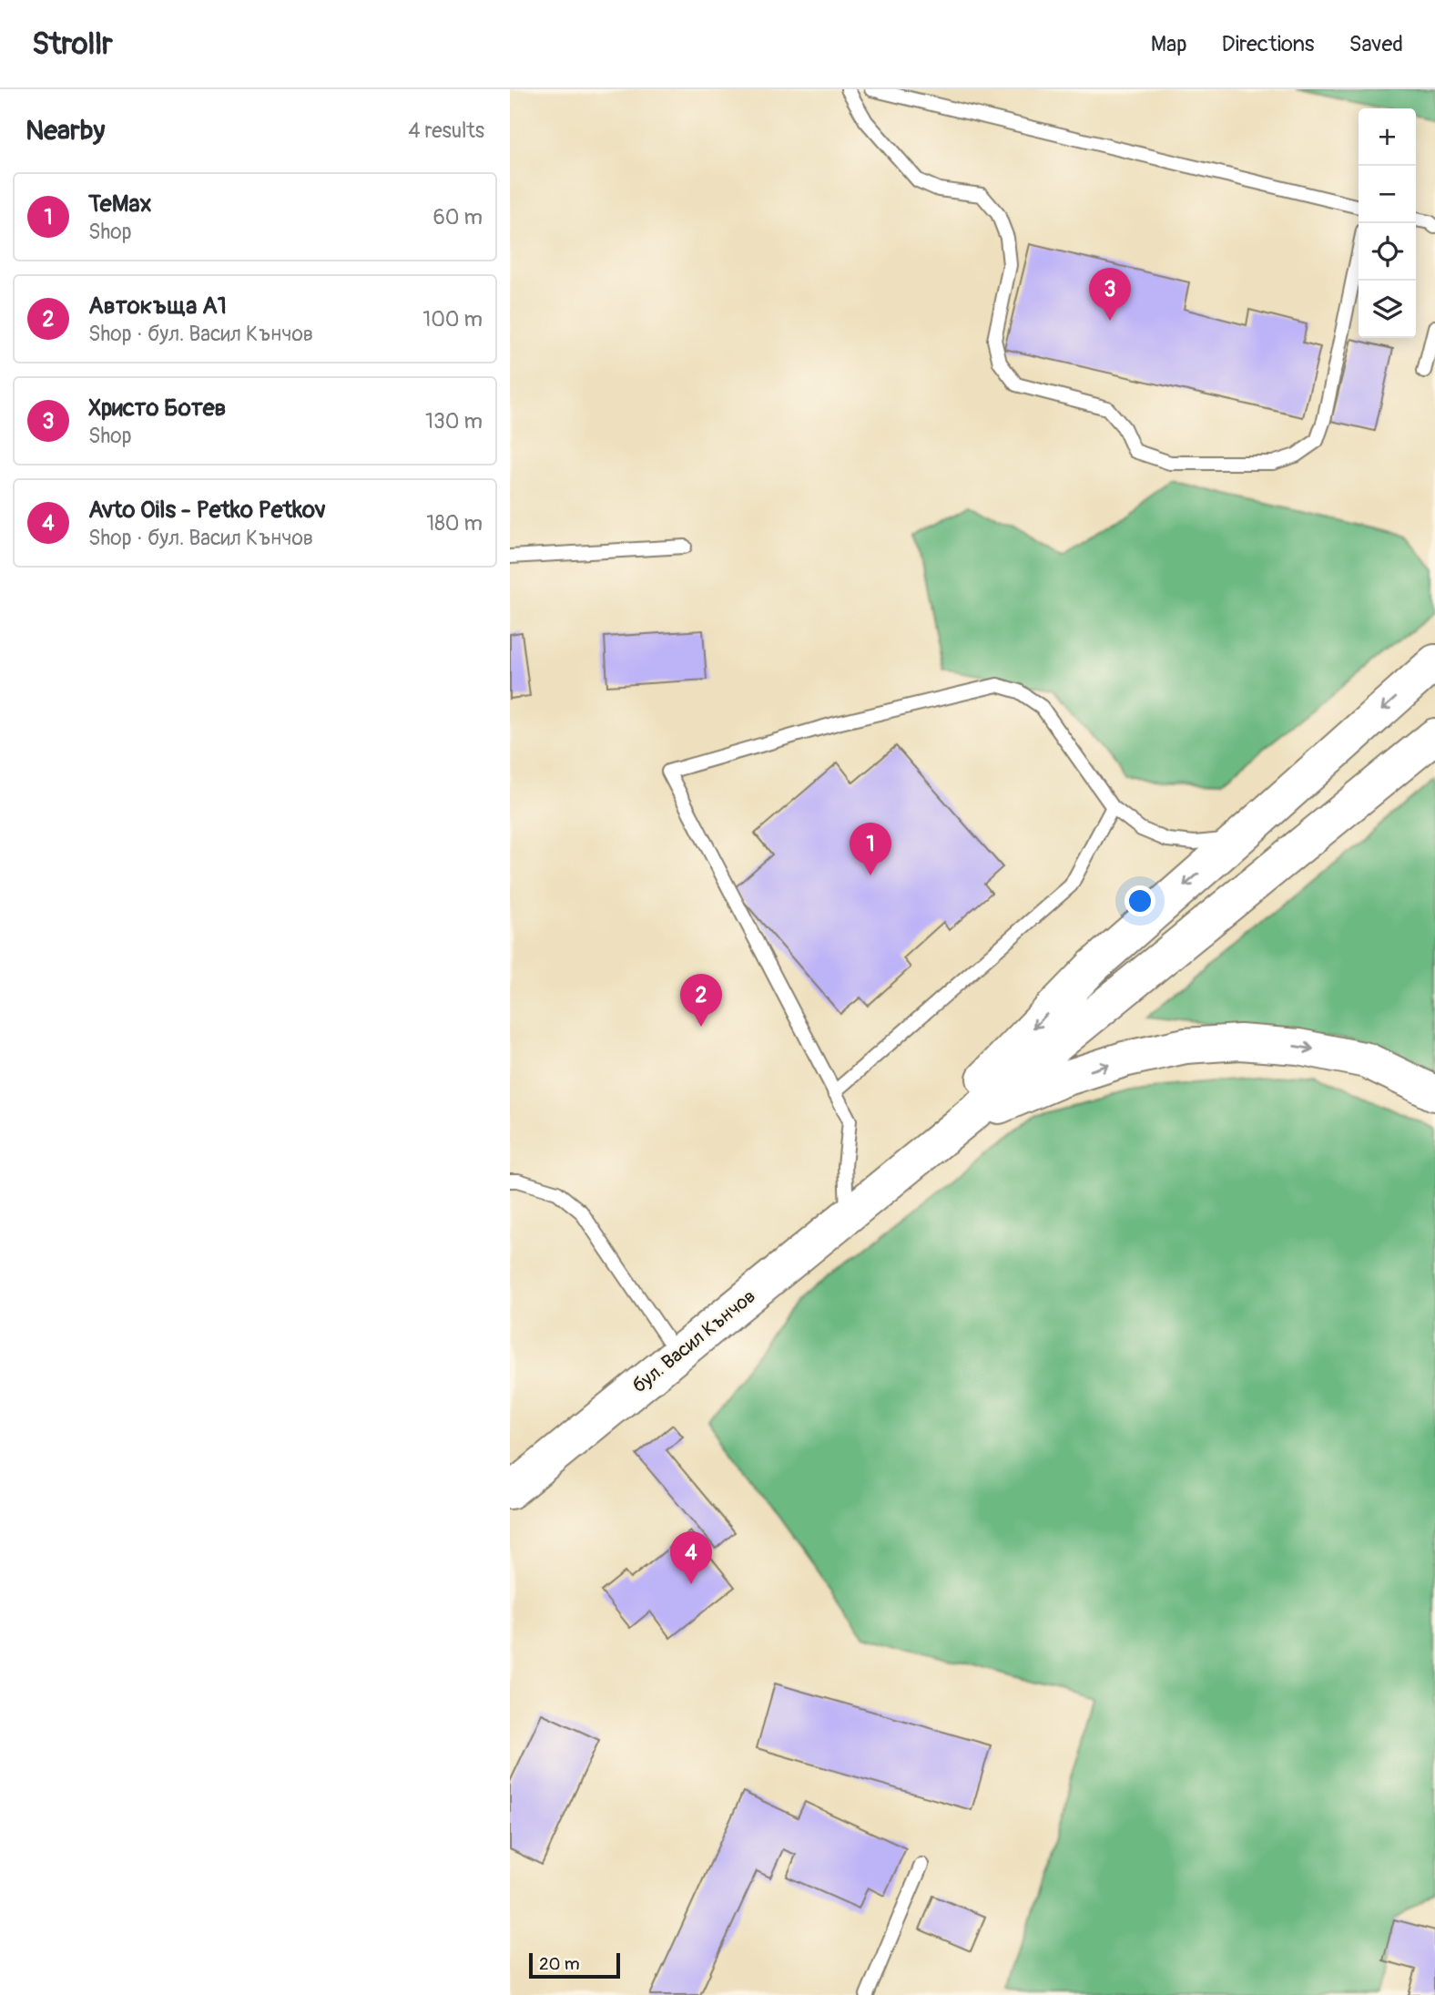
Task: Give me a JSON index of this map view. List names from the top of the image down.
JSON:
{
  "streets": {
    "main road": ["бул. Васил Кънчов"]
  },
  "scale_bar": "20 m",
  "page": {
    "header": "Strollr",
    "nav": ["Map", "Directions", "Saved"],
    "heading": ["Nearby", "4 results"],
    "map_buttons": ["+", "−"],
    "list": [
      {
        "mark": "1",
        "name": "TeMax",
        "note": "Shop",
        "value": "60 m"
      },
      {
        "mark": "2",
        "name": "Автокъща А1",
        "note": "Shop · бул. Васил Кънчов",
        "value": "100 m"
      },
      {
        "mark": "3",
        "name": "Христо Ботев",
        "note": "Shop",
        "value": "130 m"
      },
      {
        "mark": "4",
        "name": "Avto Oils - Petko Petkov",
        "note": "Shop · бул. Васил Кънчов",
        "value": "180 m"
      }
    ],
    "pins": [
      "3",
      "1",
      "2",
      "4"
    ],
    "scale": "20 m"
  }
}
